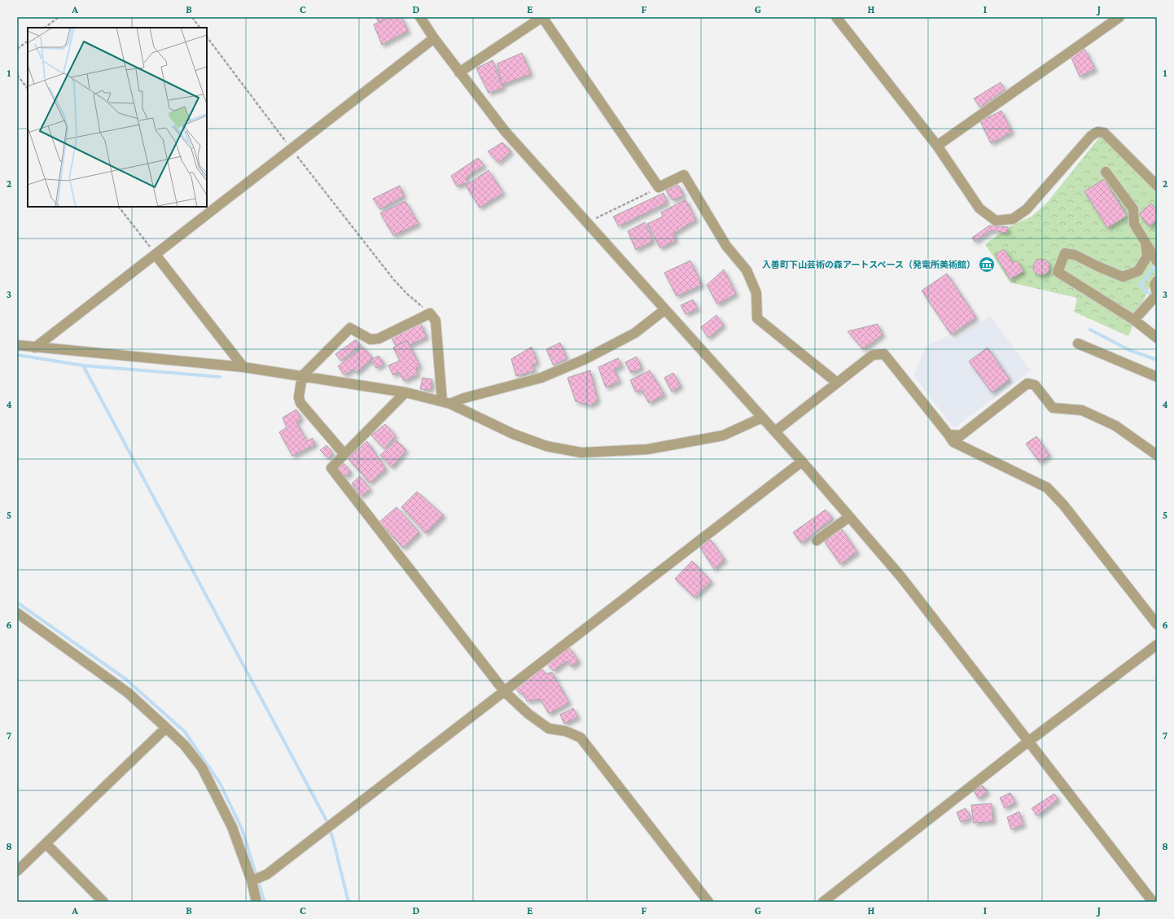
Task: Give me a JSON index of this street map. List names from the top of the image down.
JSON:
{
  "places": {
    "museum": ["入善町下山芸術の森アートスペース（発電所美術館）"]
  },
  "grid": {
    "columns": [
      "A",
      "B",
      "C",
      "D",
      "E",
      "F",
      "G",
      "H",
      "I",
      "J"
    ],
    "rows": [
      "1",
      "2",
      "3",
      "4",
      "5",
      "6",
      "7",
      "8"
    ]
  }
}
